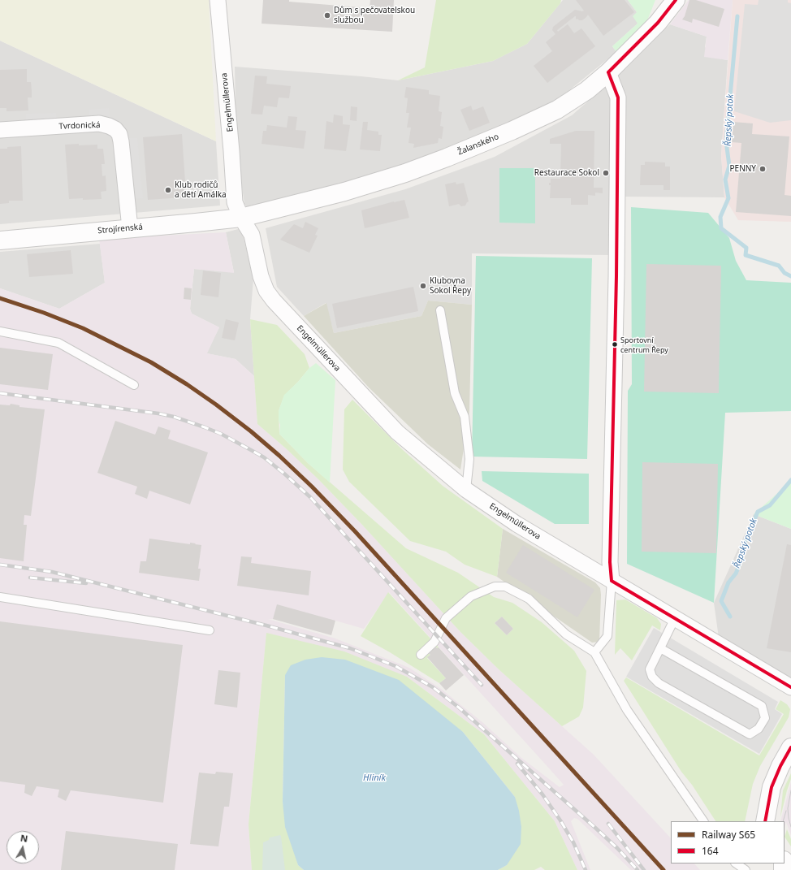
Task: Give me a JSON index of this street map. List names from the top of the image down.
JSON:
{
  "streets": {
    "street": [
      "Engelmüllerova",
      "Tvrdonická",
      "Žalanského",
      "Strojírenská"
    ]
  },
  "crossings": [
    ["Engelmüllerova", "Žalanského"],
    ["Engelmüllerova", "Strojírenská"],
    ["Tvrdonická", "Strojírenská"],
    ["Žalanského", "Strojírenská"]
  ],
  "water": ["Řepský potok", "Hliník"],
  "places": [
    "Dům s pečovatelskou službou",
    "PENNY",
    "Restaurace Sokol",
    "Klub rodičů a dětí Amálka",
    "Klubovna Sokol Řepy",
    "Sportovní centrum Řepy"
  ],
  "lines": ["transit line 164", "rail line S65"],
  "legend": ["Railway S65", "164"],
  "north": "top"
}
